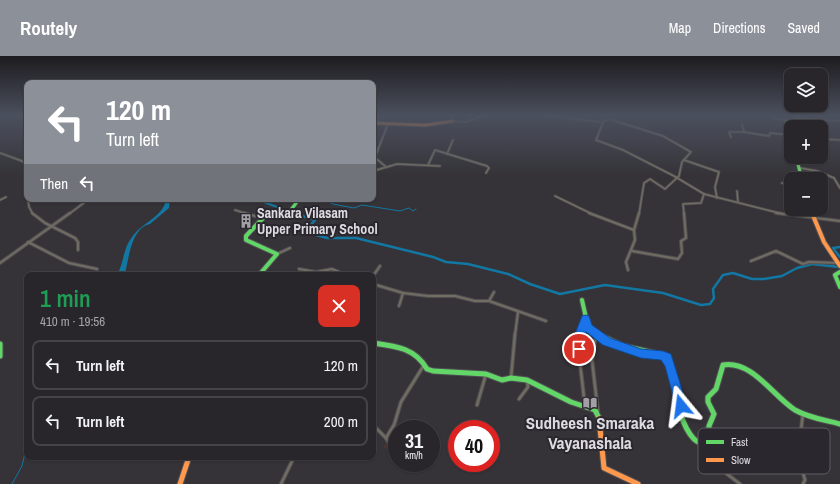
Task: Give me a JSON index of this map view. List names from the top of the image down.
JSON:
{
  "places": {
    "building": ["Sankara Vilasam Upper Primary School"],
    "library": ["Sudheesh Smaraka Vayanashala"]
  },
  "legend": ["Fast", "Slow"],
  "page": {
    "header": "Routely",
    "nav": ["Map", "Directions", "Saved"],
    "map_buttons": ["+", "−"],
    "turn": ["120 m", "Turn left"],
    "then": "Then",
    "heading": ["1 min", "410 m · 19:56"],
    "list": [
      {
        "name": "Turn left",
        "value": "120 m"
      },
      {
        "name": "Turn left",
        "value": "200 m"
      }
    ],
    "speed": "31 km/h",
    "limit": "40"
  }
}
